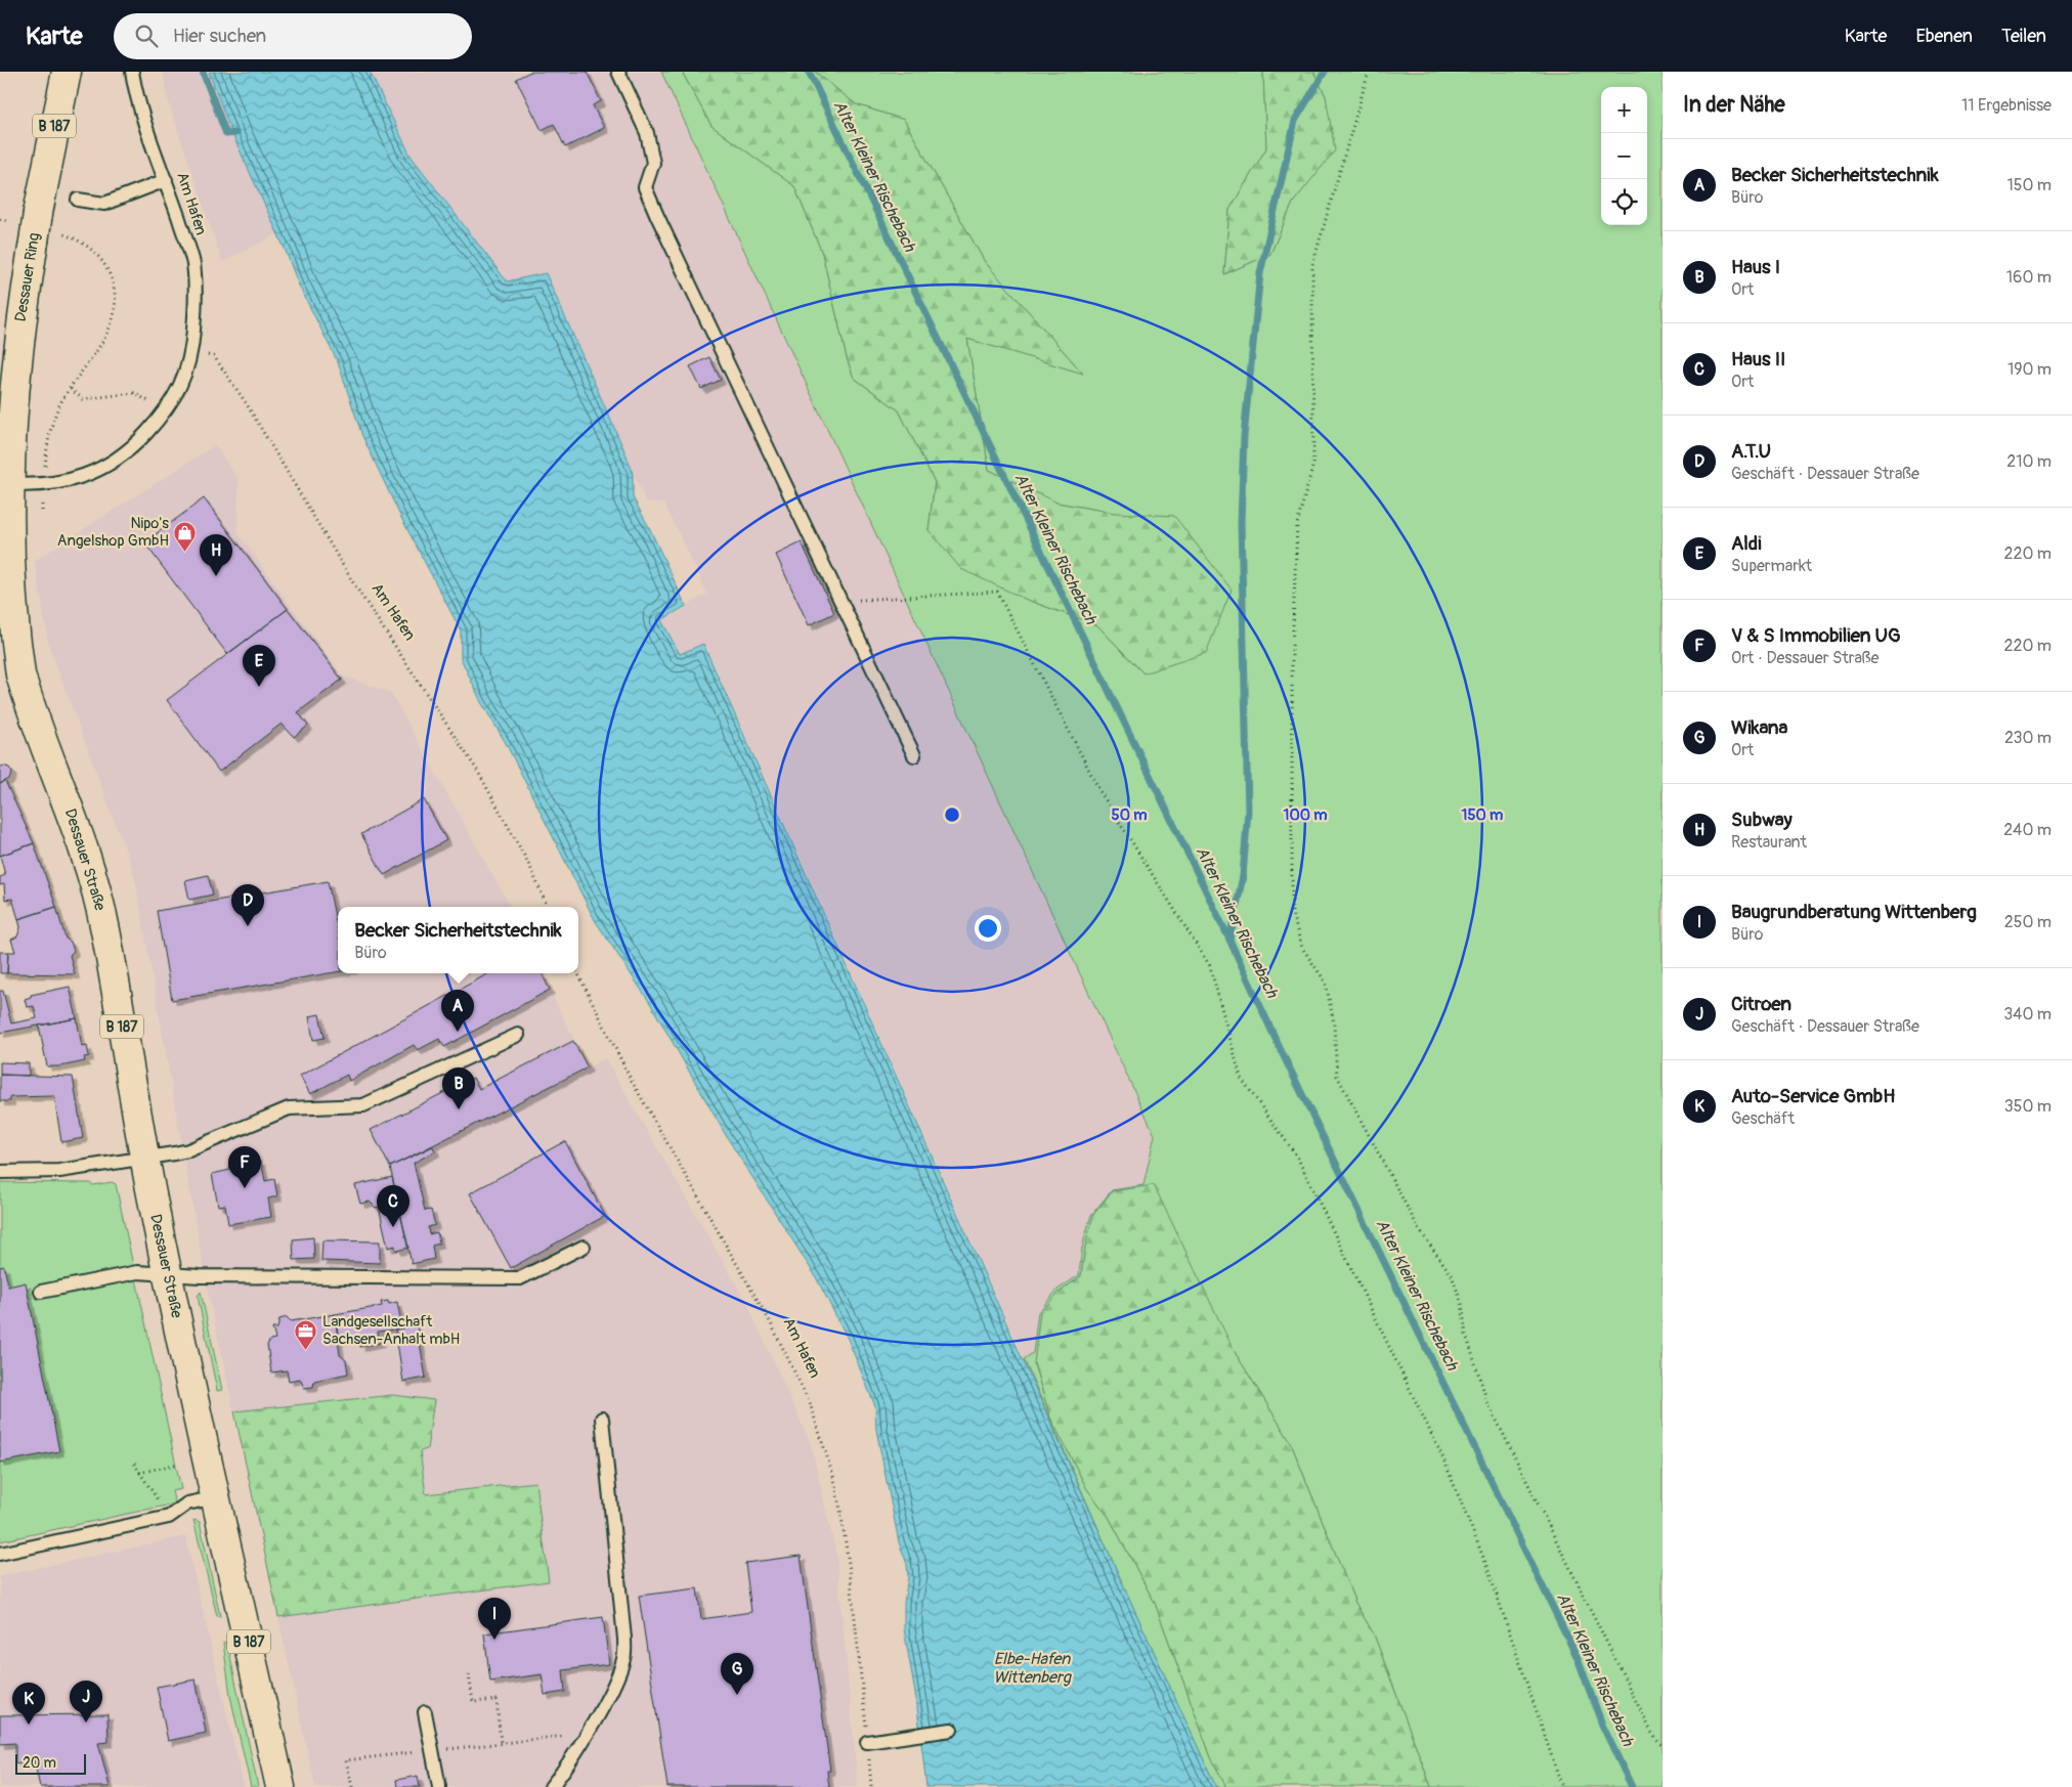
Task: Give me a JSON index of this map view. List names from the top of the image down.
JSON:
{
  "streets": {
    "main road": ["B 187", "Dessauer Ring", "Dessauer Straße"],
    "lane": ["Am Hafen"]
  },
  "crossings": [
    ["Am Hafen", "Dessauer Ring"],
    ["Am Hafen", "Dessauer Straße"],
    ["Dessauer Ring", "Dessauer Straße"]
  ],
  "water": ["Alter Kleiner Rischebach", "Elbe-Hafen Wittenberg"],
  "places": {
    "shop": ["Nipo's Angelshop GmbH"],
    "office": ["Landgesellschaft Sachsen-Anhalt mbH"]
  },
  "scale_bar": "20 m",
  "page": {
    "header": "Karte",
    "search": "Hier suchen",
    "nav": ["Karte", "Ebenen", "Teilen"],
    "heading": ["In der Nähe", "11 Ergebnisse"],
    "map_buttons": ["+", "−"],
    "list": [
      {
        "mark": "A",
        "name": "Becker Sicherheitstechnik",
        "note": "Büro",
        "value": "150 m"
      },
      {
        "mark": "B",
        "name": "Haus I",
        "note": "Ort",
        "value": "160 m"
      },
      {
        "mark": "C",
        "name": "Haus II",
        "note": "Ort",
        "value": "190 m"
      },
      {
        "mark": "D",
        "name": "A.T.U",
        "note": "Geschäft · Dessauer Straße",
        "value": "210 m"
      },
      {
        "mark": "E",
        "name": "Aldi",
        "note": "Supermarkt",
        "value": "220 m"
      },
      {
        "mark": "F",
        "name": "V & S Immobilien UG",
        "note": "Ort · Dessauer Straße",
        "value": "220 m"
      },
      {
        "mark": "G",
        "name": "Wikana",
        "note": "Ort",
        "value": "230 m"
      },
      {
        "mark": "H",
        "name": "Subway",
        "note": "Restaurant",
        "value": "240 m"
      },
      {
        "mark": "I",
        "name": "Baugrundberatung Wittenberg",
        "note": "Büro",
        "value": "250 m"
      },
      {
        "mark": "J",
        "name": "Citroen",
        "note": "Geschäft · Dessauer Straße",
        "value": "340 m"
      },
      {
        "mark": "K",
        "name": "Auto-Service GmbH",
        "note": "Geschäft",
        "value": "350 m"
      }
    ],
    "pins": [
      "H",
      "E",
      "D",
      "A",
      "B",
      "F",
      "C",
      "I",
      "G",
      "J",
      "K"
    ],
    "popup": ["Becker Sicherheitstechnik", "Büro"],
    "scale": "20 m"
  },
  "rings": ["50 m", "100 m", "150 m"]
}
